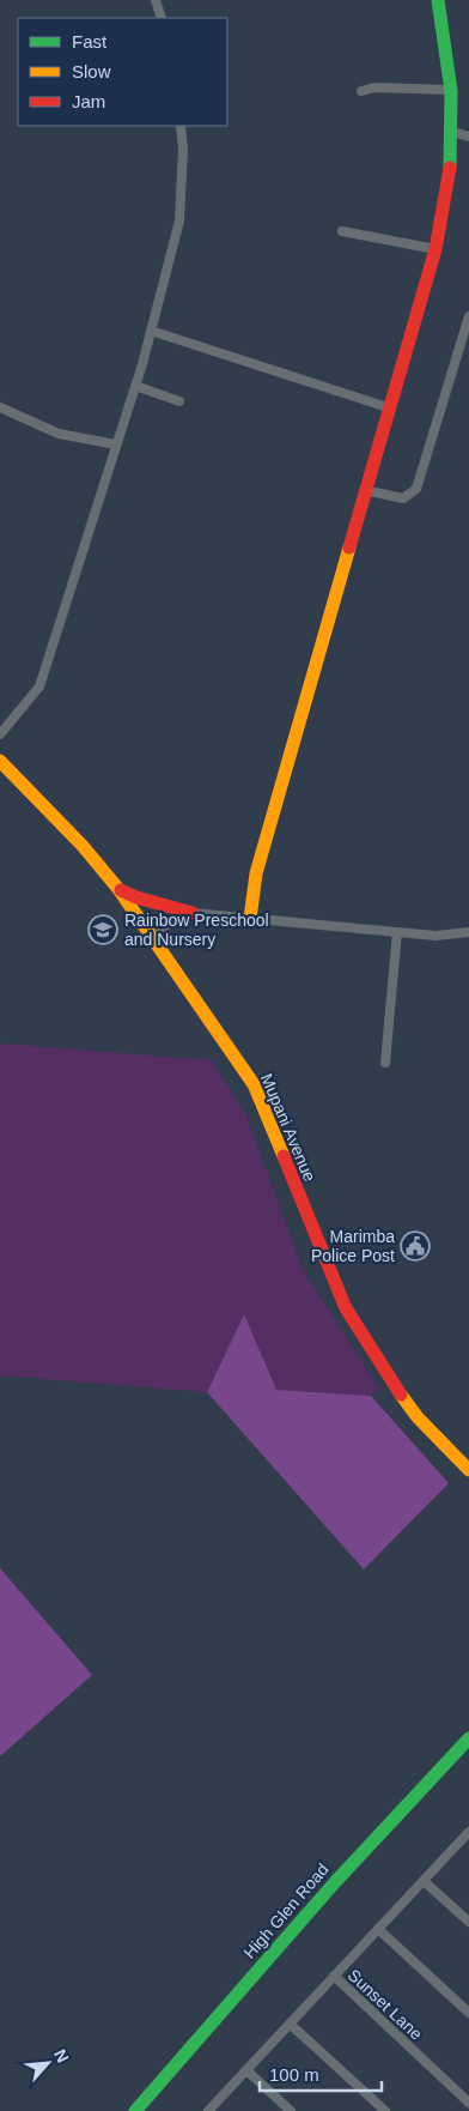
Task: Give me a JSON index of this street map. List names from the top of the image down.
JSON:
{
  "streets": {
    "street": ["Mupani Avenue", "High Glen Road", "Sunset Lane"]
  },
  "places": {
    "school or university": ["Rainbow Preschool and Nursery"],
    "public building": ["Marimba Police Post"]
  },
  "legend": ["Fast", "Slow", "Jam"],
  "scale_bar": "100 m",
  "north": "top right"
}
